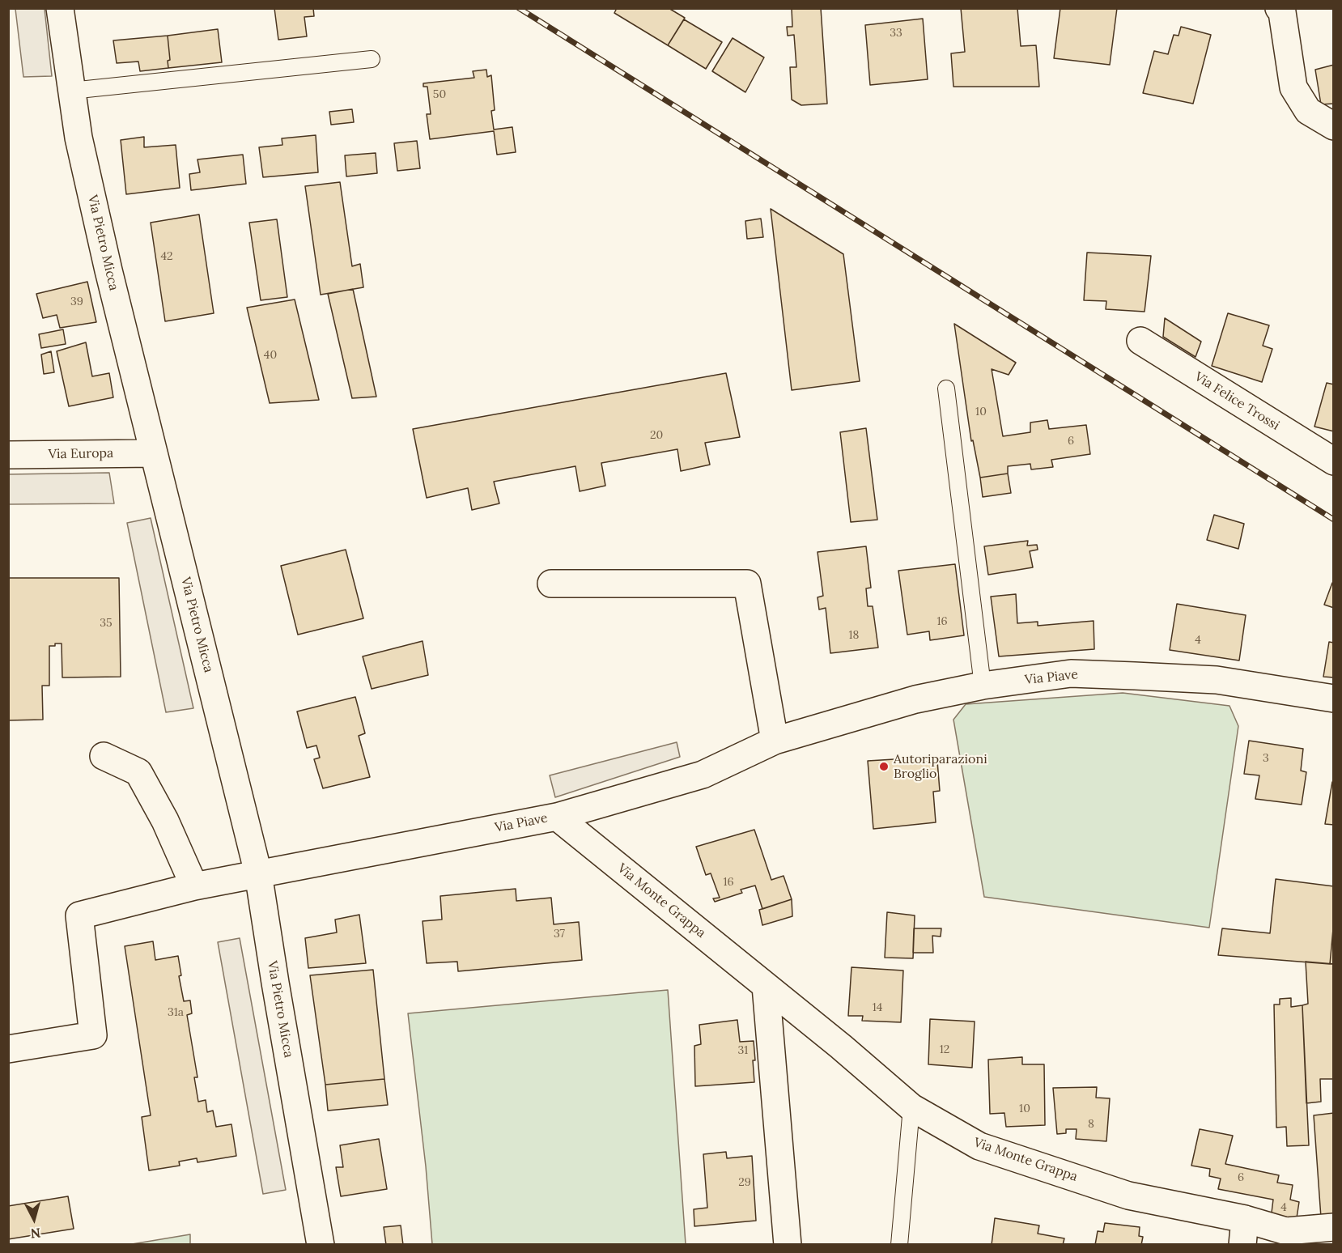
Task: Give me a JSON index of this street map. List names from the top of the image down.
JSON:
{
  "streets": {
    "street": [
      "Via Pietro Micca",
      "Via Felice Trossi",
      "Via Europa",
      "Via Piave",
      "Via Monte Grappa"
    ]
  },
  "crossings": [
    ["Via Pietro Micca", "Via Europa"],
    ["Via Pietro Micca", "Via Piave"],
    ["Via Piave", "Via Monte Grappa"]
  ],
  "places": ["Autoriparazioni Broglio"],
  "house_numbers": [
    "33",
    "50",
    "42",
    "39",
    "40",
    "10",
    "20",
    "6",
    "16",
    "35",
    "18",
    "4",
    "3",
    "16",
    "37",
    "14",
    "31a",
    "12",
    "31",
    "10",
    "8",
    "6",
    "29",
    "4"
  ],
  "north": "bottom"
}
